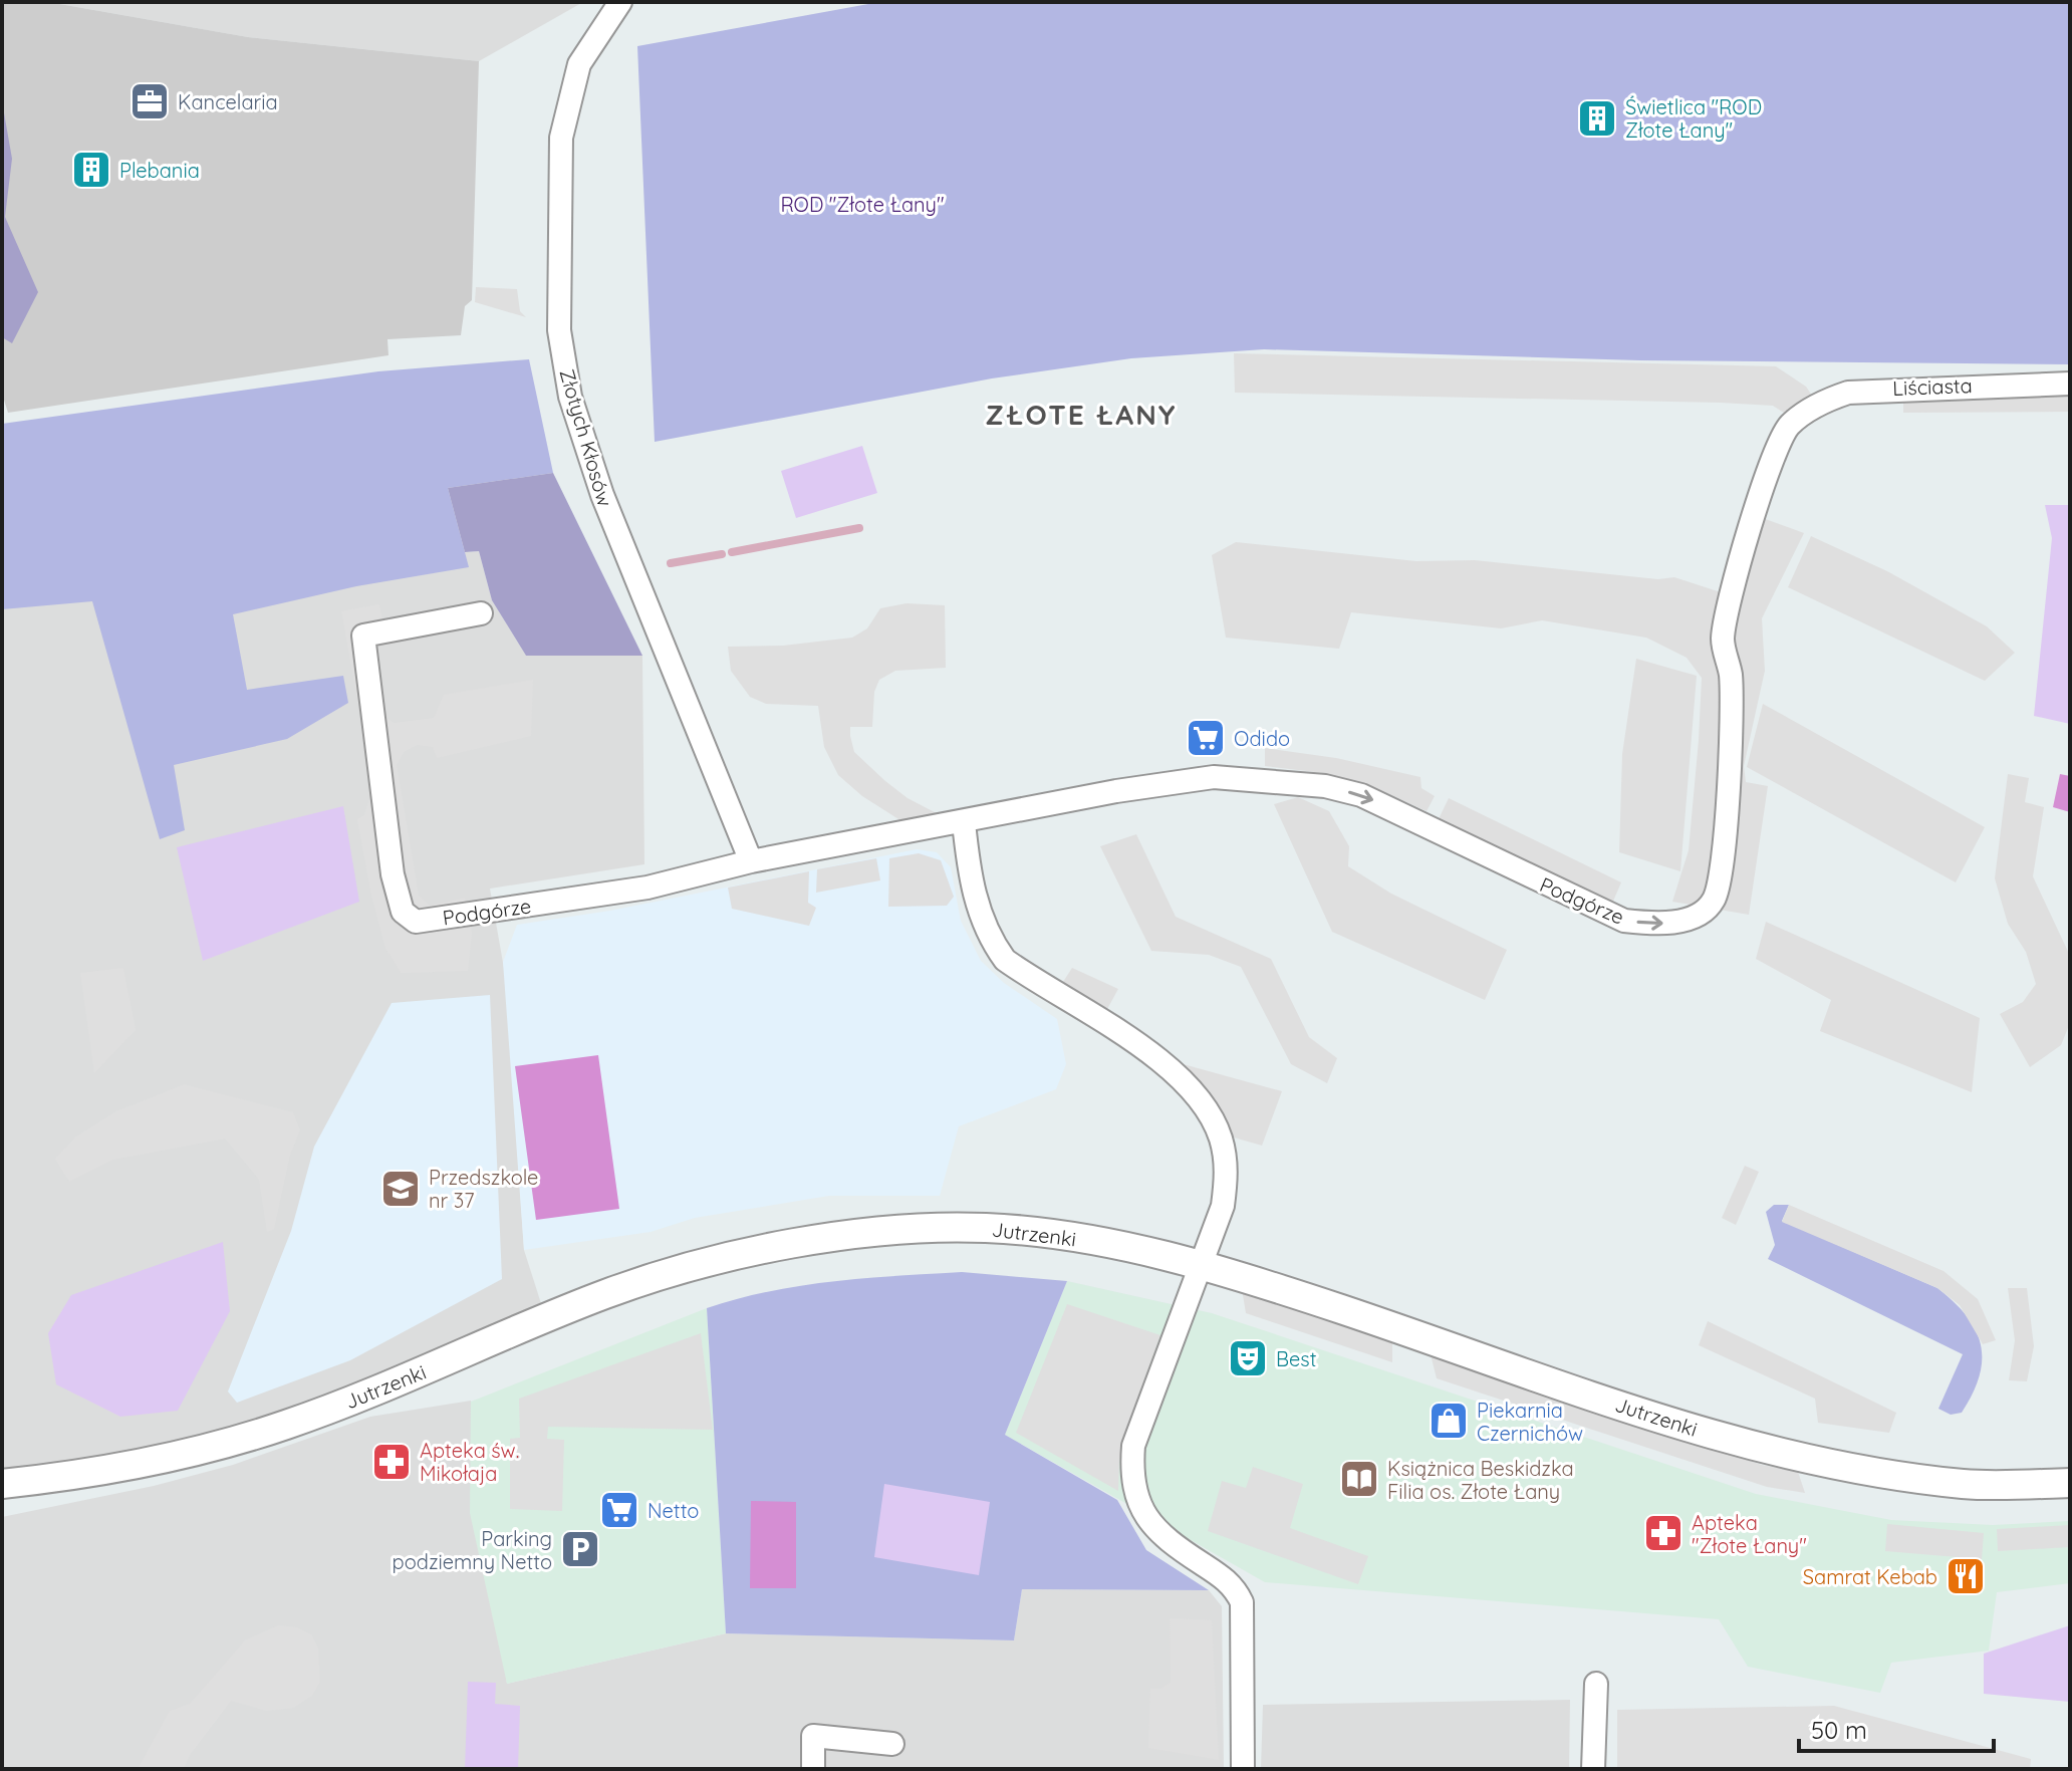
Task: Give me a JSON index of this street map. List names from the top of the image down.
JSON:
{
  "streets": {
    "street": [
      "Liściasta",
      "Złotych Kłosów",
      "Podgórze",
      "Jutrzenki"
    ]
  },
  "crossings": [
    ["Liściasta", "Podgórze"],
    ["Złotych Kłosów", "Podgórze"]
  ],
  "districts": ["ZŁOTE ŁANY"],
  "parks": ["ROD \"Złote Łany\""],
  "places": {
    "office": ["Kancelaria"],
    "building": ["Świetlica \"ROD Złote Łany\"", "Plebania"],
    "supermarket": ["Odido", "Netto"],
    "school or university": ["Przedszkole nr 37"],
    "theatre": ["Best"],
    "shop": ["Piekarnia Czernichów"],
    "pharmacy": ["Apteka św. Mikołaja", "Apteka \"Złote Łany\""],
    "library": ["Książnica Beskidzka Filia os. Złote Łany"],
    "parking": ["Parking podziemny Netto"],
    "restaurant": ["Samrat Kebab"]
  },
  "scale_bar": "50 m"
}
